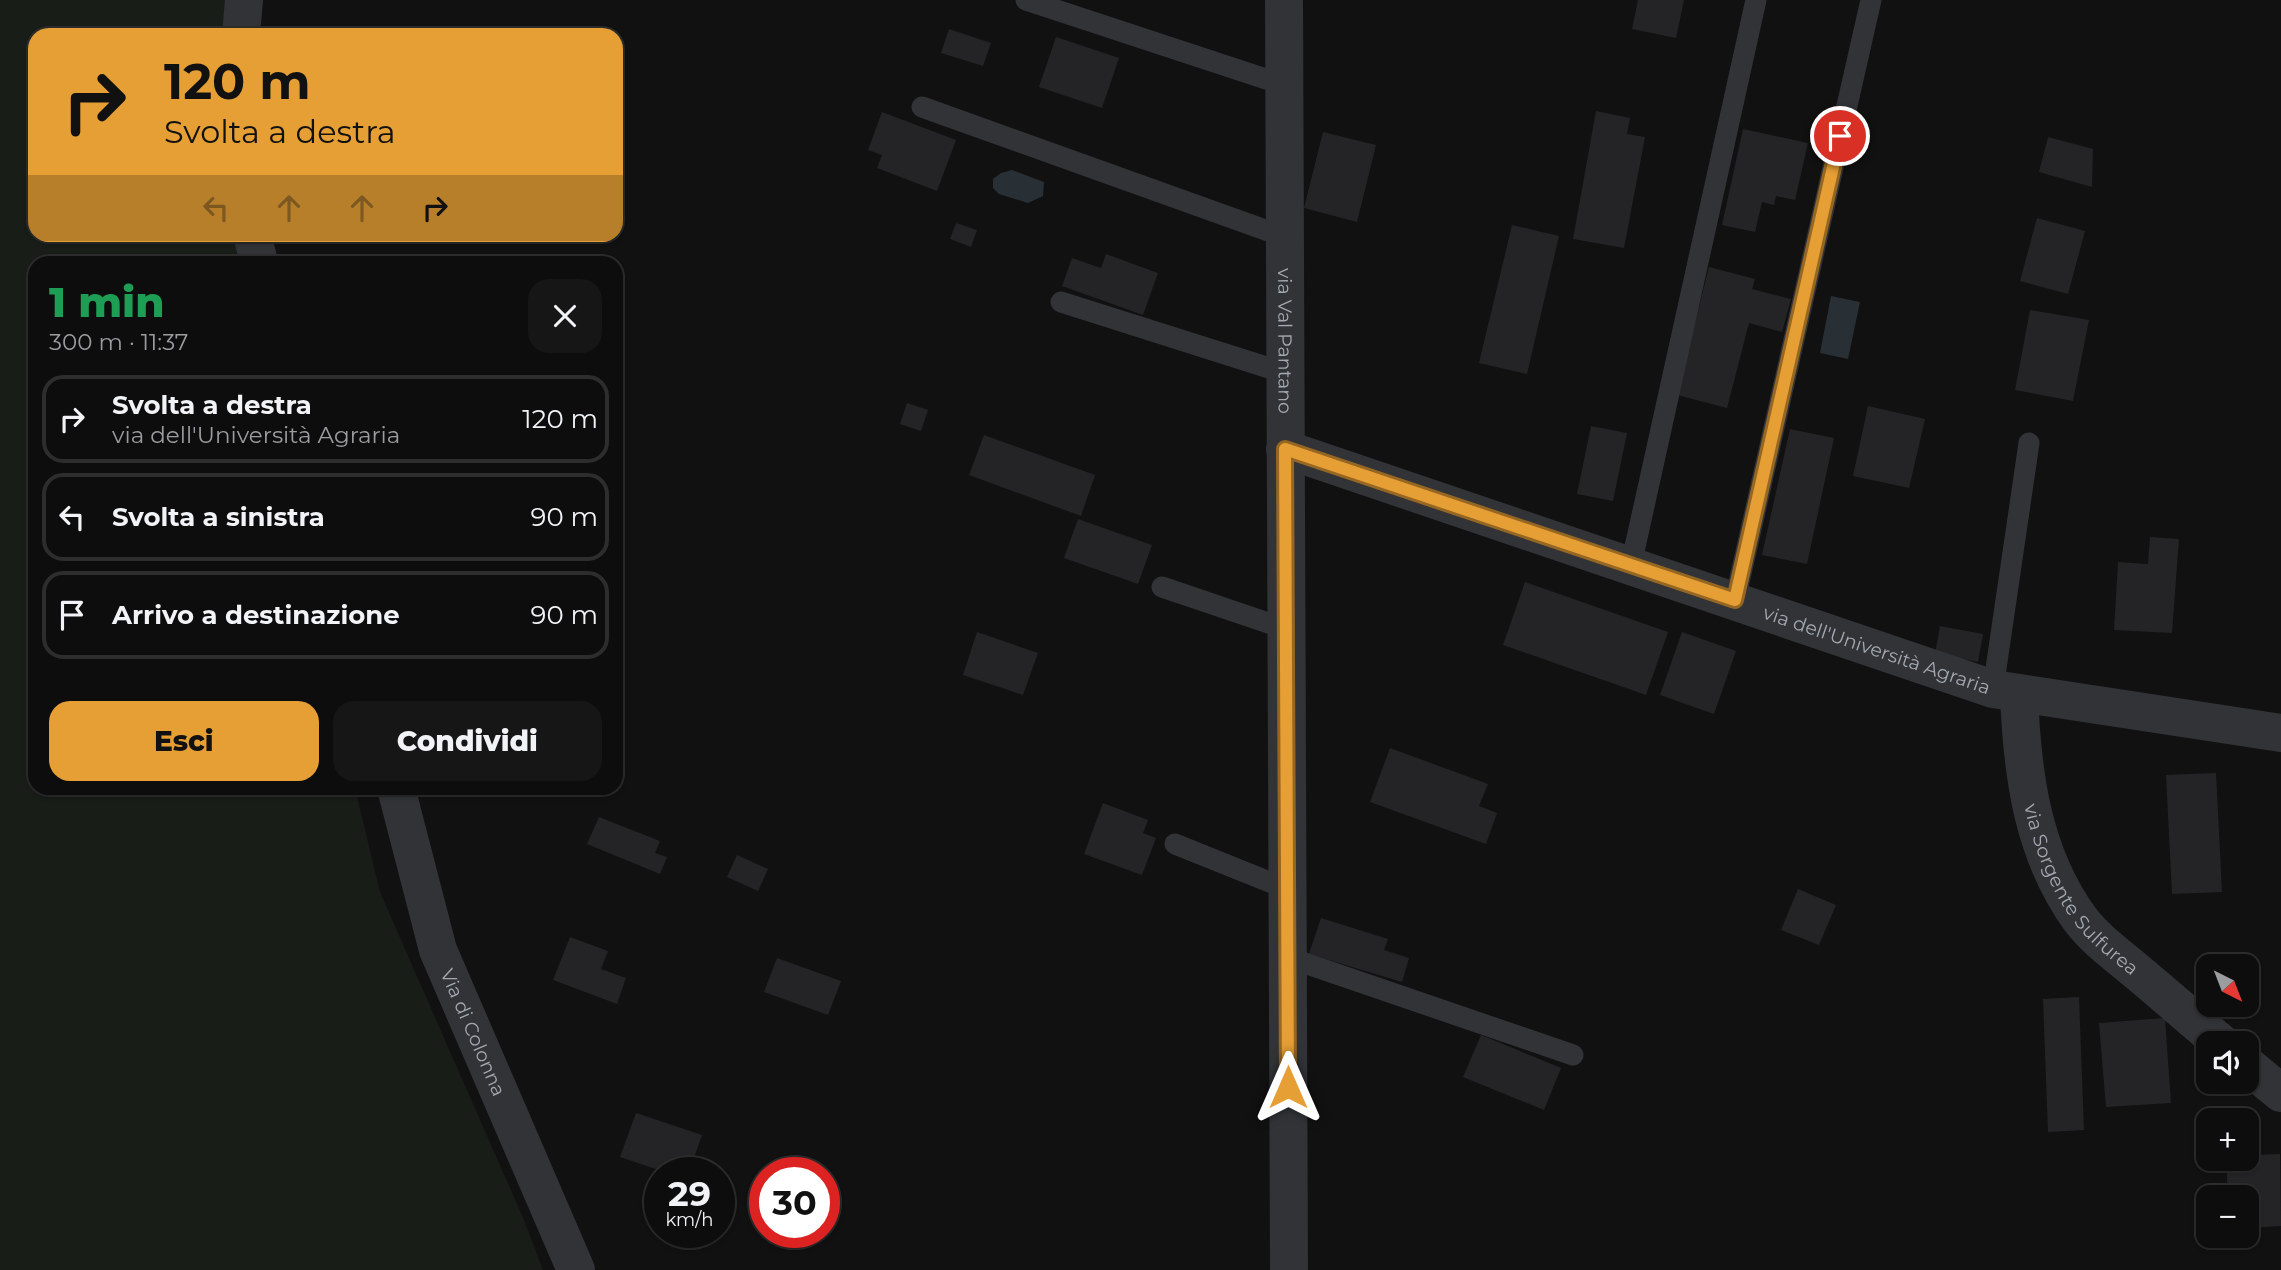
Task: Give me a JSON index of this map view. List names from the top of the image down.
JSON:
{
  "streets": {
    "street": [
      "via Val Pantano",
      "via dell'Università Agraria",
      "via Sorgente Sulfurea",
      "Via di Colonna"
    ]
  },
  "crossings": [
    ["via Val Pantano", "via dell'Università Agraria"],
    ["via dell'Università Agraria", "via Sorgente Sulfurea"]
  ],
  "north": "bottom right",
  "page": {
    "turn": ["120 m", "Svolta a destra"],
    "heading": ["1 min", "300 m · 11:37"],
    "list": [
      {
        "name": "Svolta a destra",
        "note": "via dell'Università Agraria",
        "value": "120 m"
      },
      {
        "name": "Svolta a sinistra",
        "value": "90 m"
      },
      {
        "name": "Arrivo a destinazione",
        "value": "90 m"
      }
    ],
    "buttons": ["Esci", "Condividi"],
    "map_buttons": ["+", "−"],
    "speed": "29 km/h",
    "limit": "30"
  }
}
